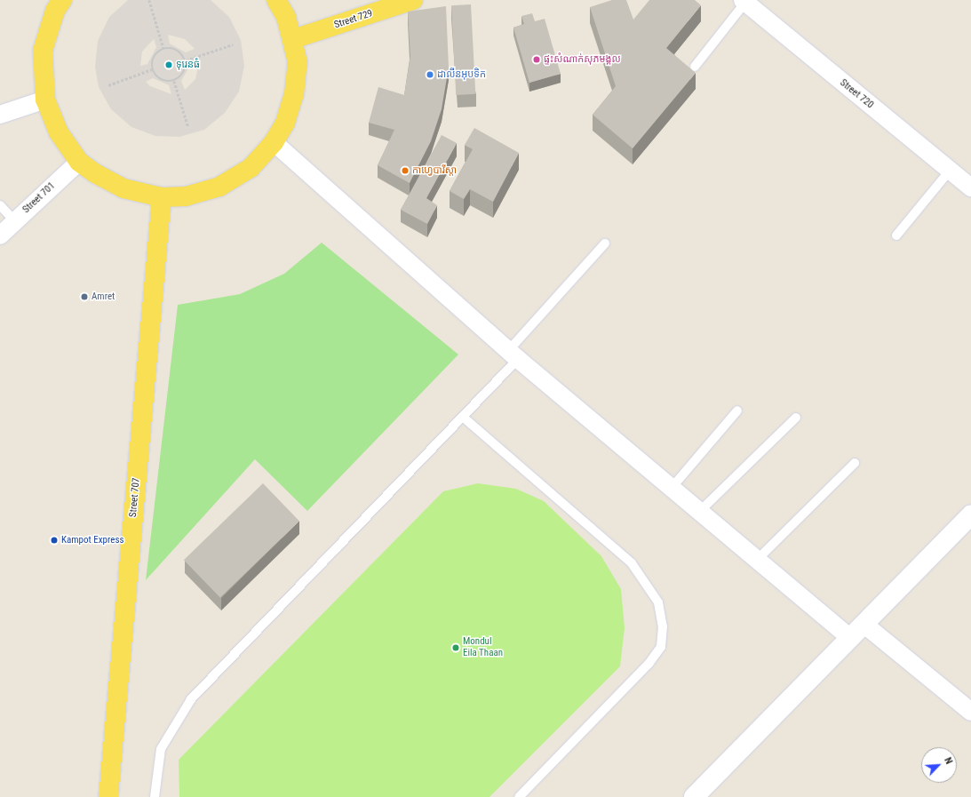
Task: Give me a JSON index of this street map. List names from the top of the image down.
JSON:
{
  "streets": {
    "main road": ["Street 729", "Street 707"],
    "street": ["Street 720", "Street 701"]
  },
  "places": [
    "ផ្ទះសំណាក់សុភមង្គល",
    "ទុរេនធំ",
    "ដាលីនអុបទិក",
    "កាហ្វេបារីស្តា",
    "Amret",
    "Kampot Express",
    "Mondul Eila Thaan"
  ],
  "north": "top right"
}
